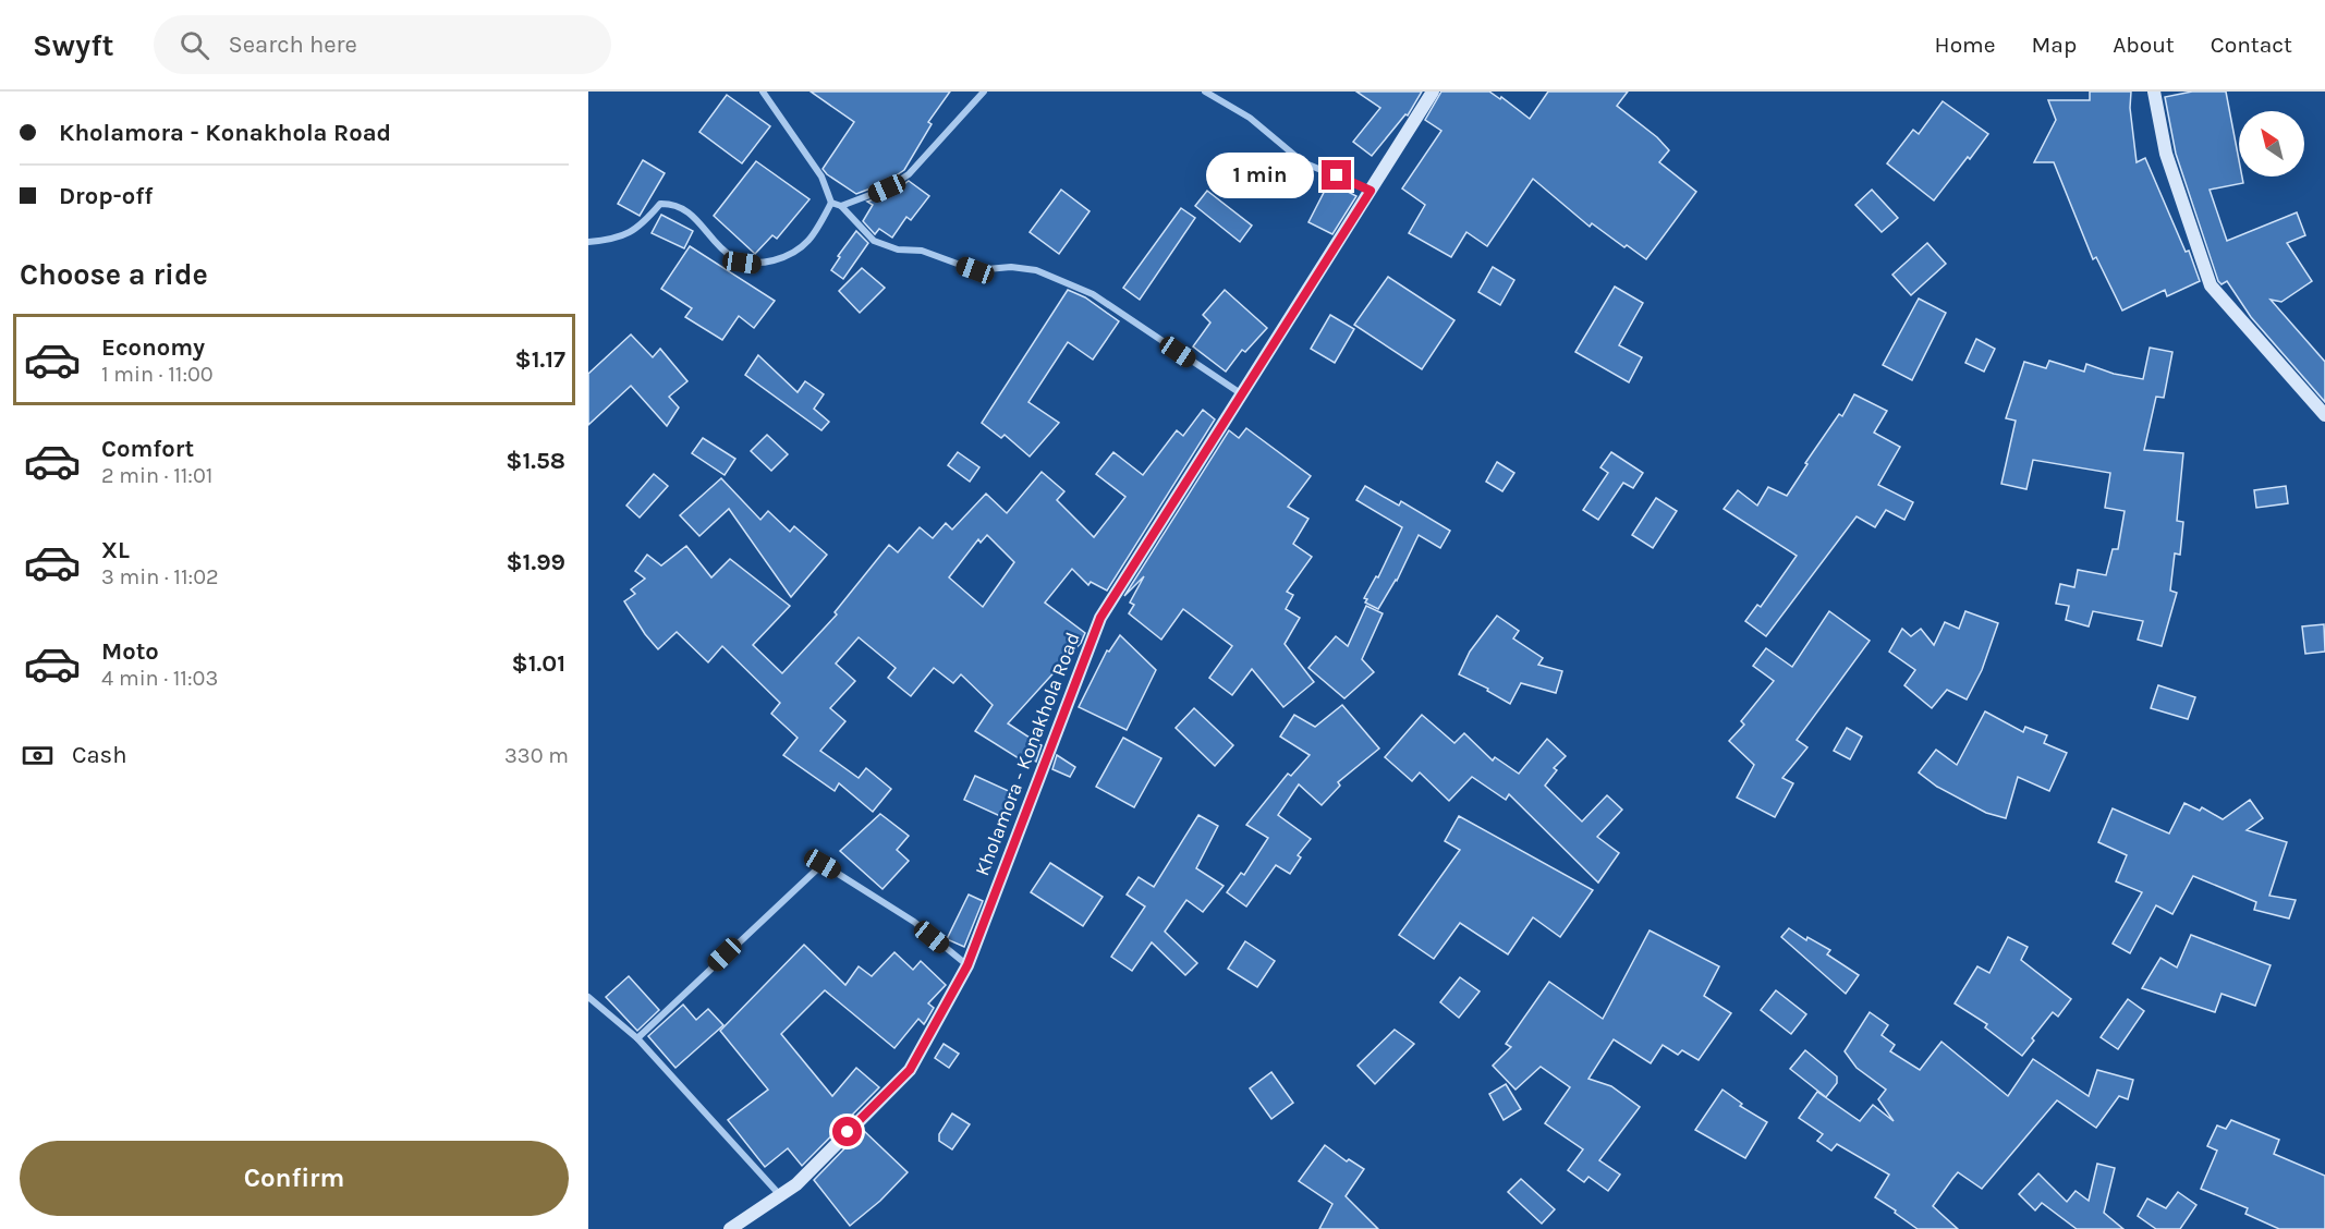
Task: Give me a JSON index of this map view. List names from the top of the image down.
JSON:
{
  "streets": {
    "main road": ["Kholamora - Konakhola Road"]
  },
  "north": "top left",
  "page": {
    "header": "Swyft",
    "search": "Search here",
    "nav": [
      "Home",
      "Map",
      "About",
      "Contact"
    ],
    "banner": ["Kholamora - Konakhola Road", "Drop-off"],
    "bubble": "1 min",
    "heading": "Choose a ride",
    "list": [
      {
        "name": "Economy",
        "note": "1 min · 11:00",
        "value": "$1.17"
      },
      {
        "name": "Comfort",
        "note": "2 min · 11:01",
        "value": "$1.58"
      },
      {
        "name": "XL",
        "note": "3 min · 11:02",
        "value": "$1.99"
      },
      {
        "name": "Moto",
        "note": "4 min · 11:03",
        "value": "$1.01"
      }
    ],
    "pay": ["Cash", "330 m"],
    "buttons": "Confirm"
  }
}
